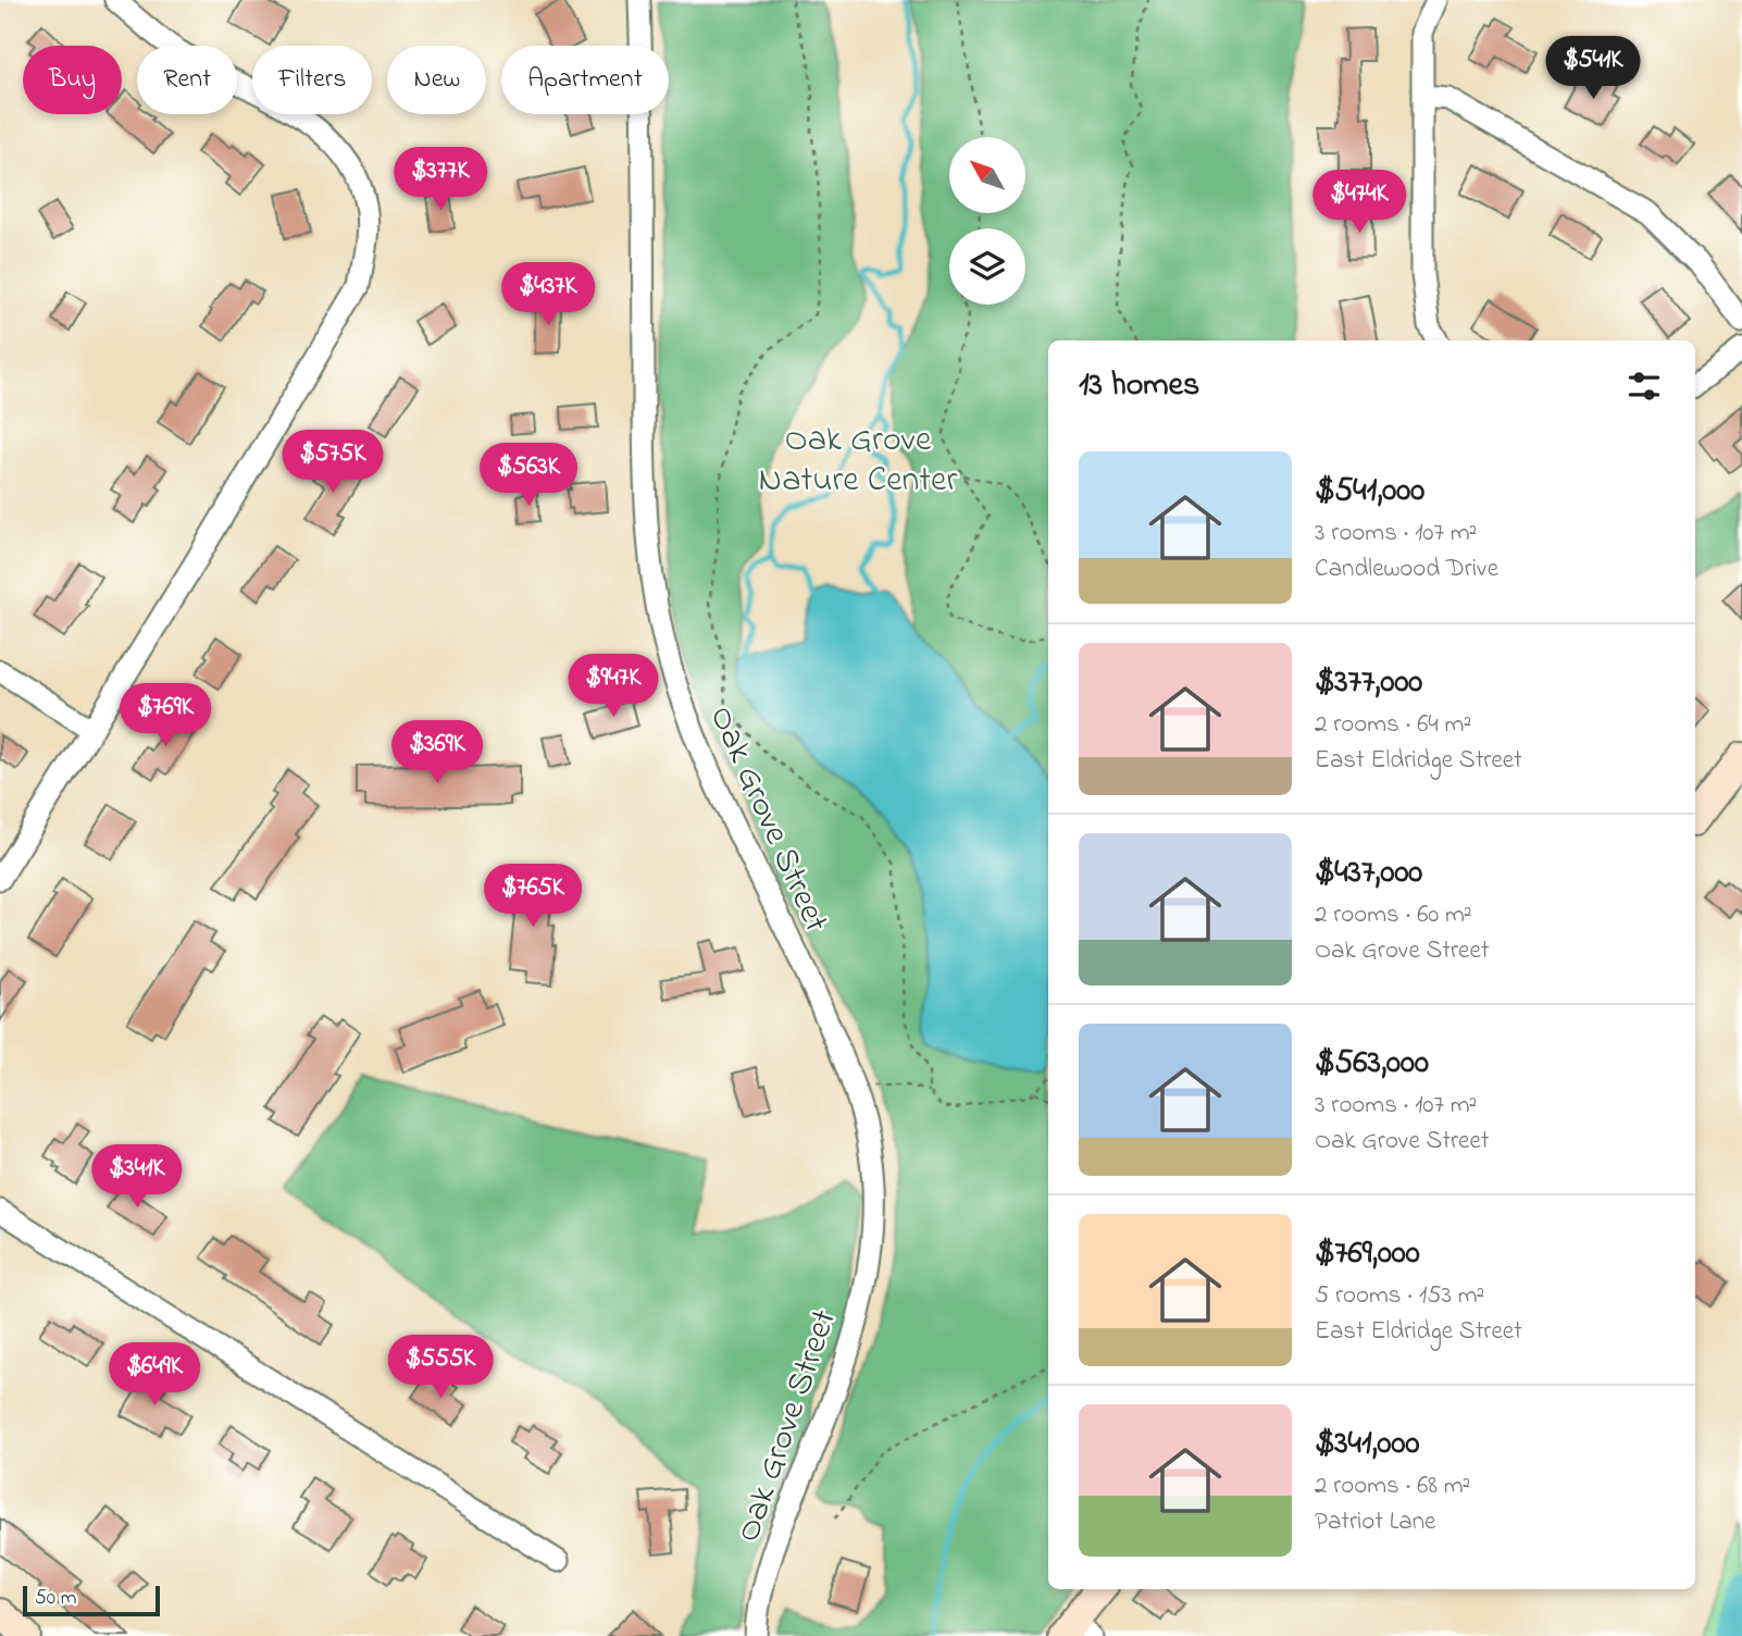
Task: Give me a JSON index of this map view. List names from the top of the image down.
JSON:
{
  "streets": {
    "street": ["Oak Grove Street"]
  },
  "parks": ["Oak Grove Nature Center"],
  "scale_bar": "50 m",
  "north": "top left",
  "page": {
    "price": [
      "$541K",
      "$377K",
      "$474K",
      "$437K",
      "$575K",
      "$563K",
      "$947K",
      "$769K",
      "$369K",
      "$765K",
      "$341K",
      "$555K",
      "$649K"
    ],
    "chip": [
      "Buy",
      "Rent",
      "Filters",
      "New",
      "Apartment"
    ],
    "heading": "13 homes",
    "list": [
      {
        "name": "$541,000",
        "note": "3 rooms · 107 m² · Candlewood Drive"
      },
      {
        "name": "$377,000",
        "note": "2 rooms · 64 m² · East Eldridge Street"
      },
      {
        "name": "$437,000",
        "note": "2 rooms · 60 m² · Oak Grove Street"
      },
      {
        "name": "$563,000",
        "note": "3 rooms · 107 m² · Oak Grove Street"
      },
      {
        "name": "$769,000",
        "note": "5 rooms · 153 m² · East Eldridge Street"
      },
      {
        "name": "$341,000",
        "note": "2 rooms · 68 m² · Patriot Lane"
      }
    ],
    "scale": "50 m"
  }
}
